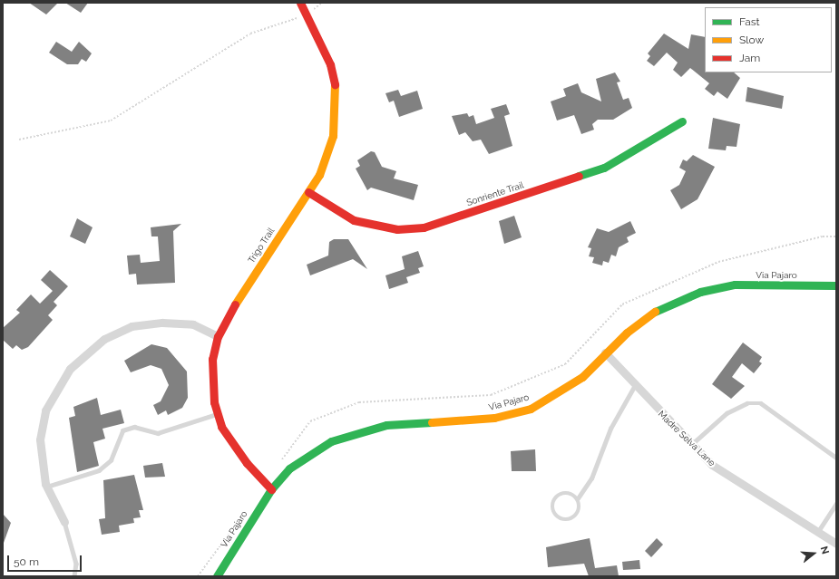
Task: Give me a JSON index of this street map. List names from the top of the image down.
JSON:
{
  "streets": {
    "street": [
      "Sonriente Trail",
      "Trigo Trail",
      "Via Pajaro",
      "Madre Selva Lane"
    ]
  },
  "crossings": [
    ["Sonriente Trail", "Trigo Trail"],
    ["Trigo Trail", "Via Pajaro"],
    ["Via Pajaro", "Madre Selva Lane"]
  ],
  "legend": ["Fast", "Slow", "Jam"],
  "scale_bar": "50 m",
  "north": "right"
}
